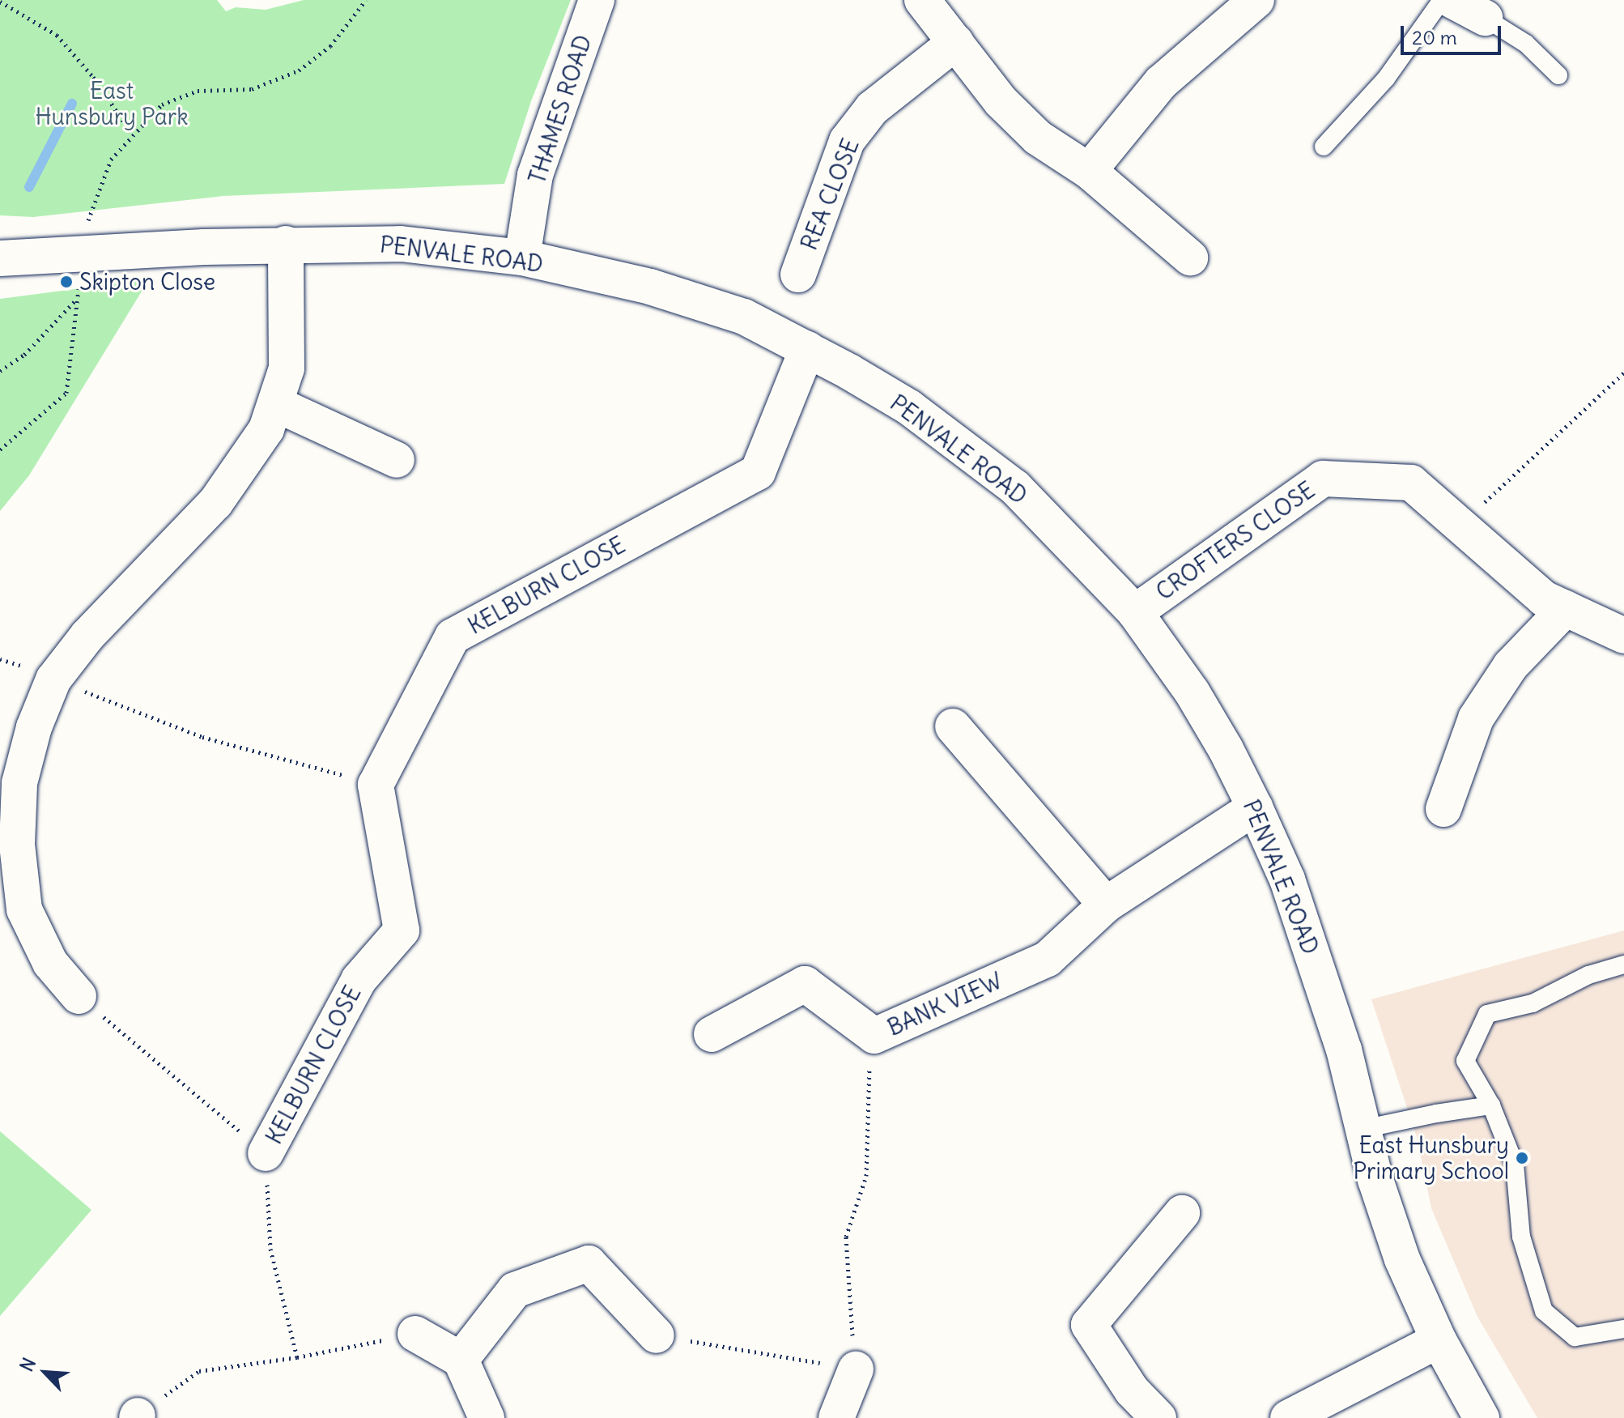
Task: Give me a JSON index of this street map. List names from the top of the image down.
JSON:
{
  "streets": {
    "street": [
      "THAMES ROAD",
      "REA CLOSE",
      "PENVALE ROAD",
      "CROFTERS CLOSE",
      "KELBURN CLOSE",
      "BANK VIEW"
    ]
  },
  "crossings": [
    ["THAMES ROAD", "PENVALE ROAD"],
    ["PENVALE ROAD", "CROFTERS CLOSE"],
    ["PENVALE ROAD", "KELBURN CLOSE"],
    ["PENVALE ROAD", "BANK VIEW"]
  ],
  "parks": ["East Hunsbury Park"],
  "places": ["Skipton Close", "East Hunsbury Primary School"],
  "scale_bar": "20 m",
  "north": "top left"
}
